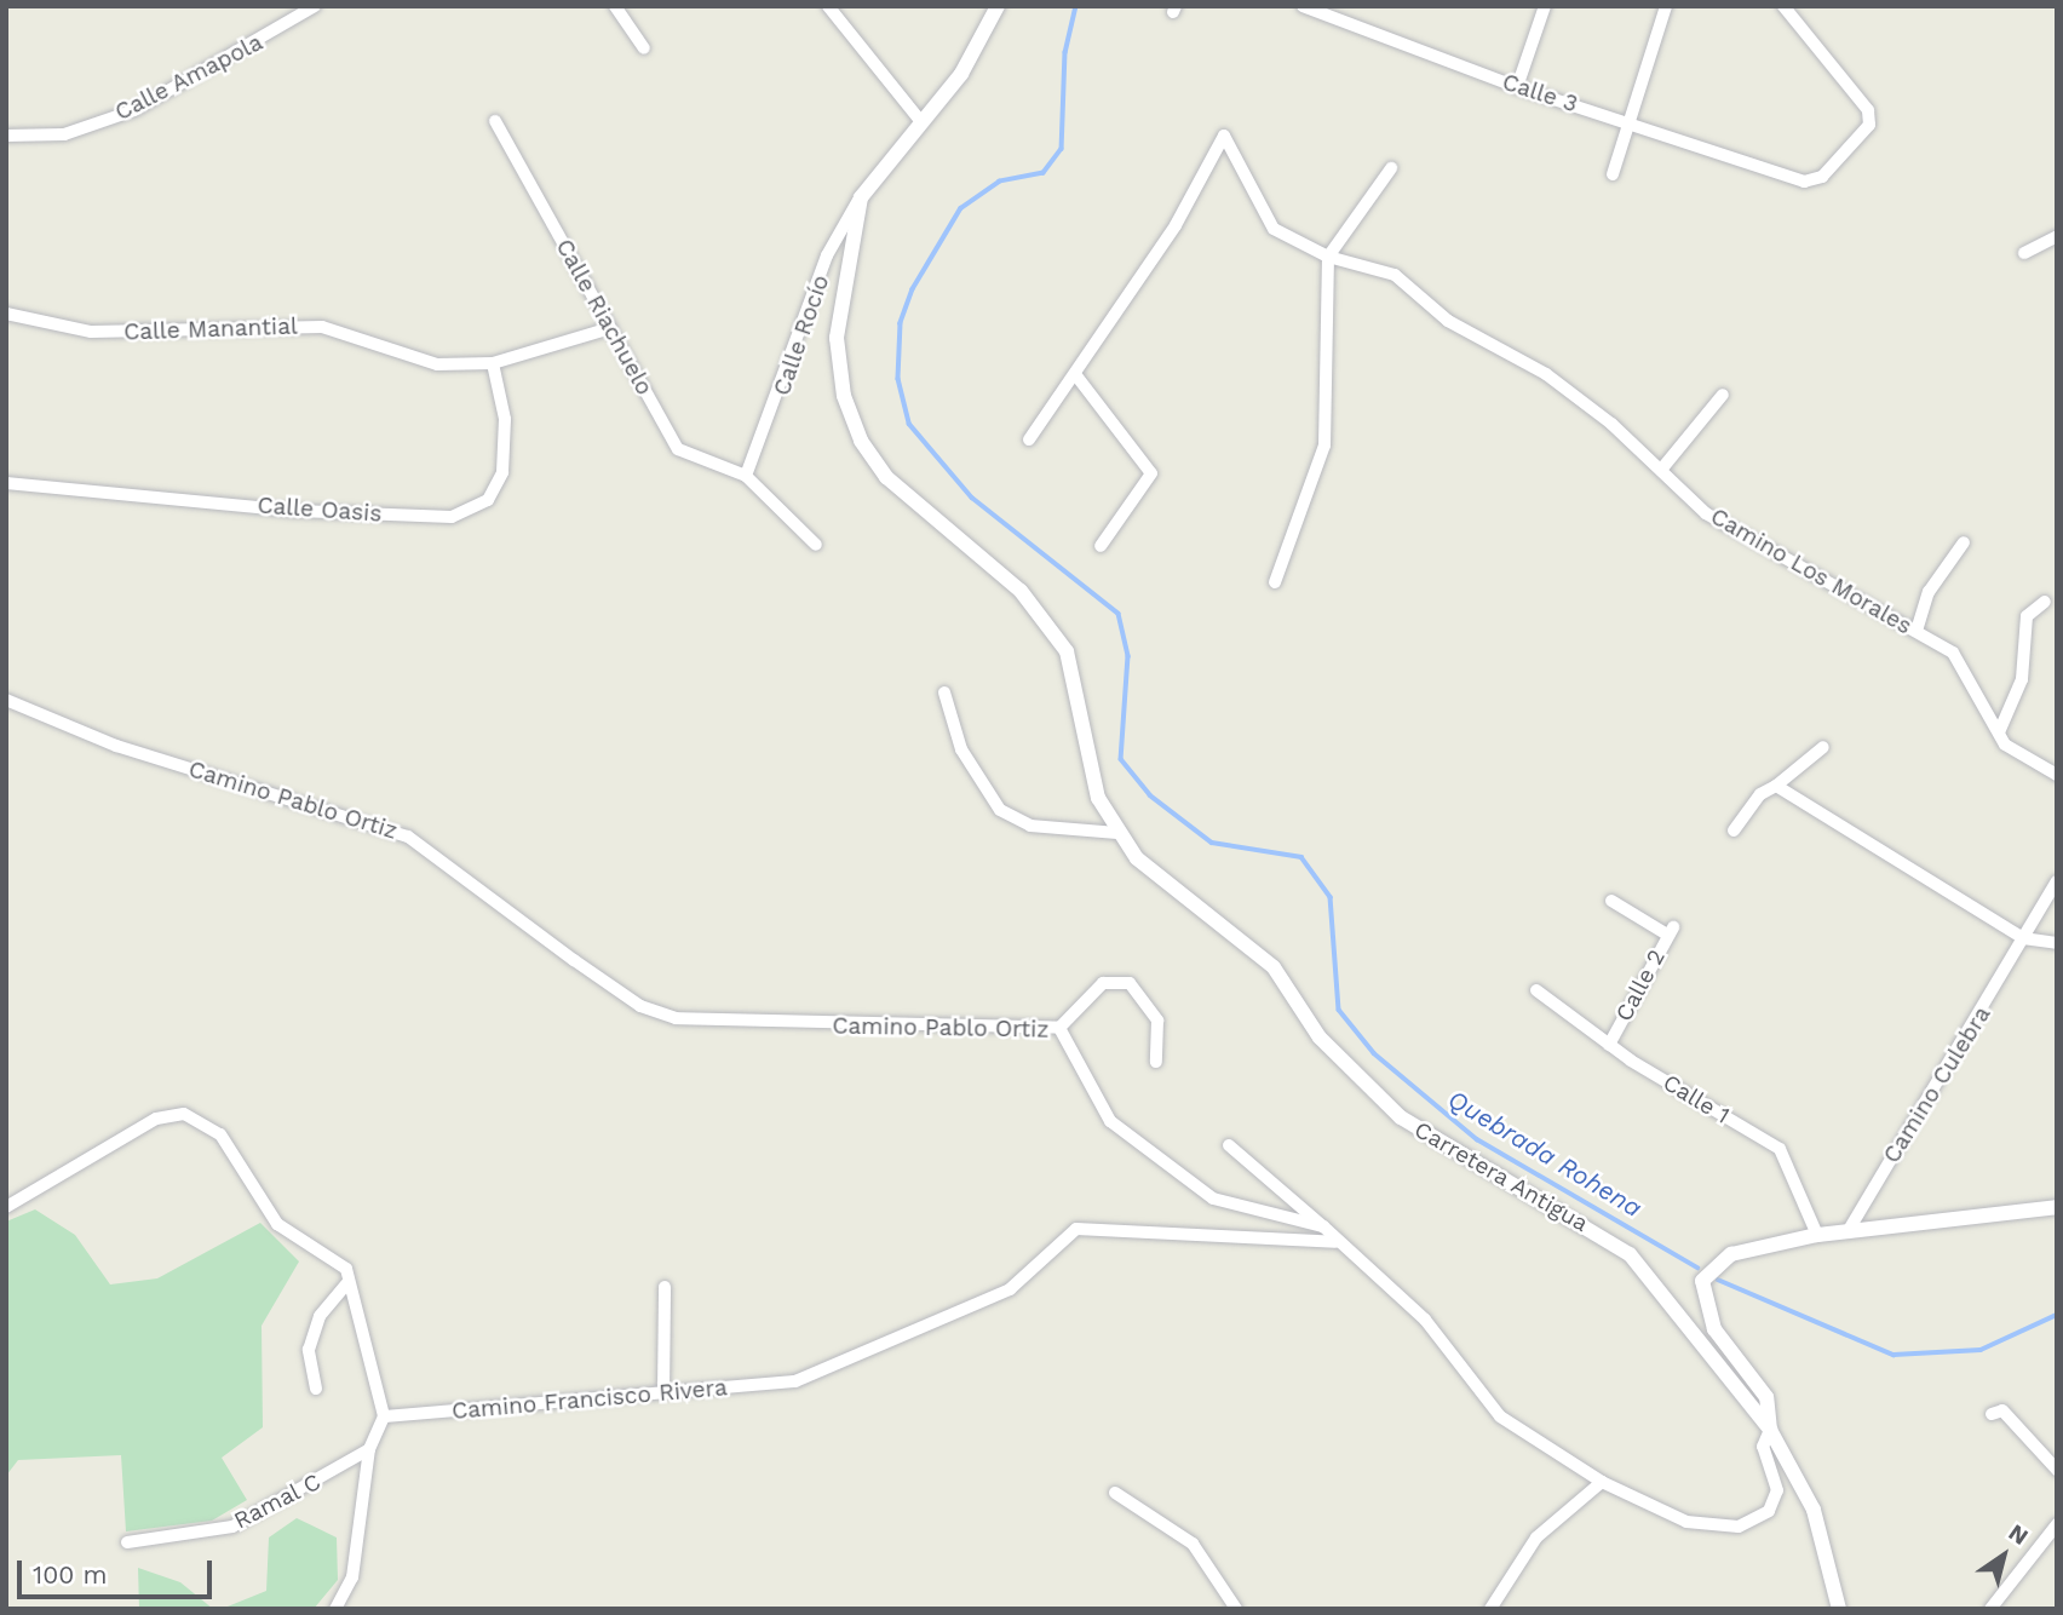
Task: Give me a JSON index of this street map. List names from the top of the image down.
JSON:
{
  "streets": {
    "street": [
      "Calle Amapola",
      "Calle 3",
      "Calle Riachuelo",
      "Calle Manantial",
      "Calle Rocío",
      "Calle Oasis",
      "Camino Los Morales",
      "Camino Pablo Ortiz",
      "Calle 2",
      "Camino Culebra",
      "Calle 1",
      "Carretera Antigua",
      "Camino Francisco Rivera",
      "Ramal C"
    ]
  },
  "crossings": [
    ["Calle Riachuelo", "Calle Manantial"],
    ["Calle Riachuelo", "Calle Rocío"],
    ["Calle Manantial", "Calle Oasis"],
    ["Calle Rocío", "Carretera Antigua"],
    ["Calle 2", "Calle 1"]
  ],
  "water": ["Quebrada Rohena"],
  "scale_bar": "100 m",
  "north": "top right"
}
